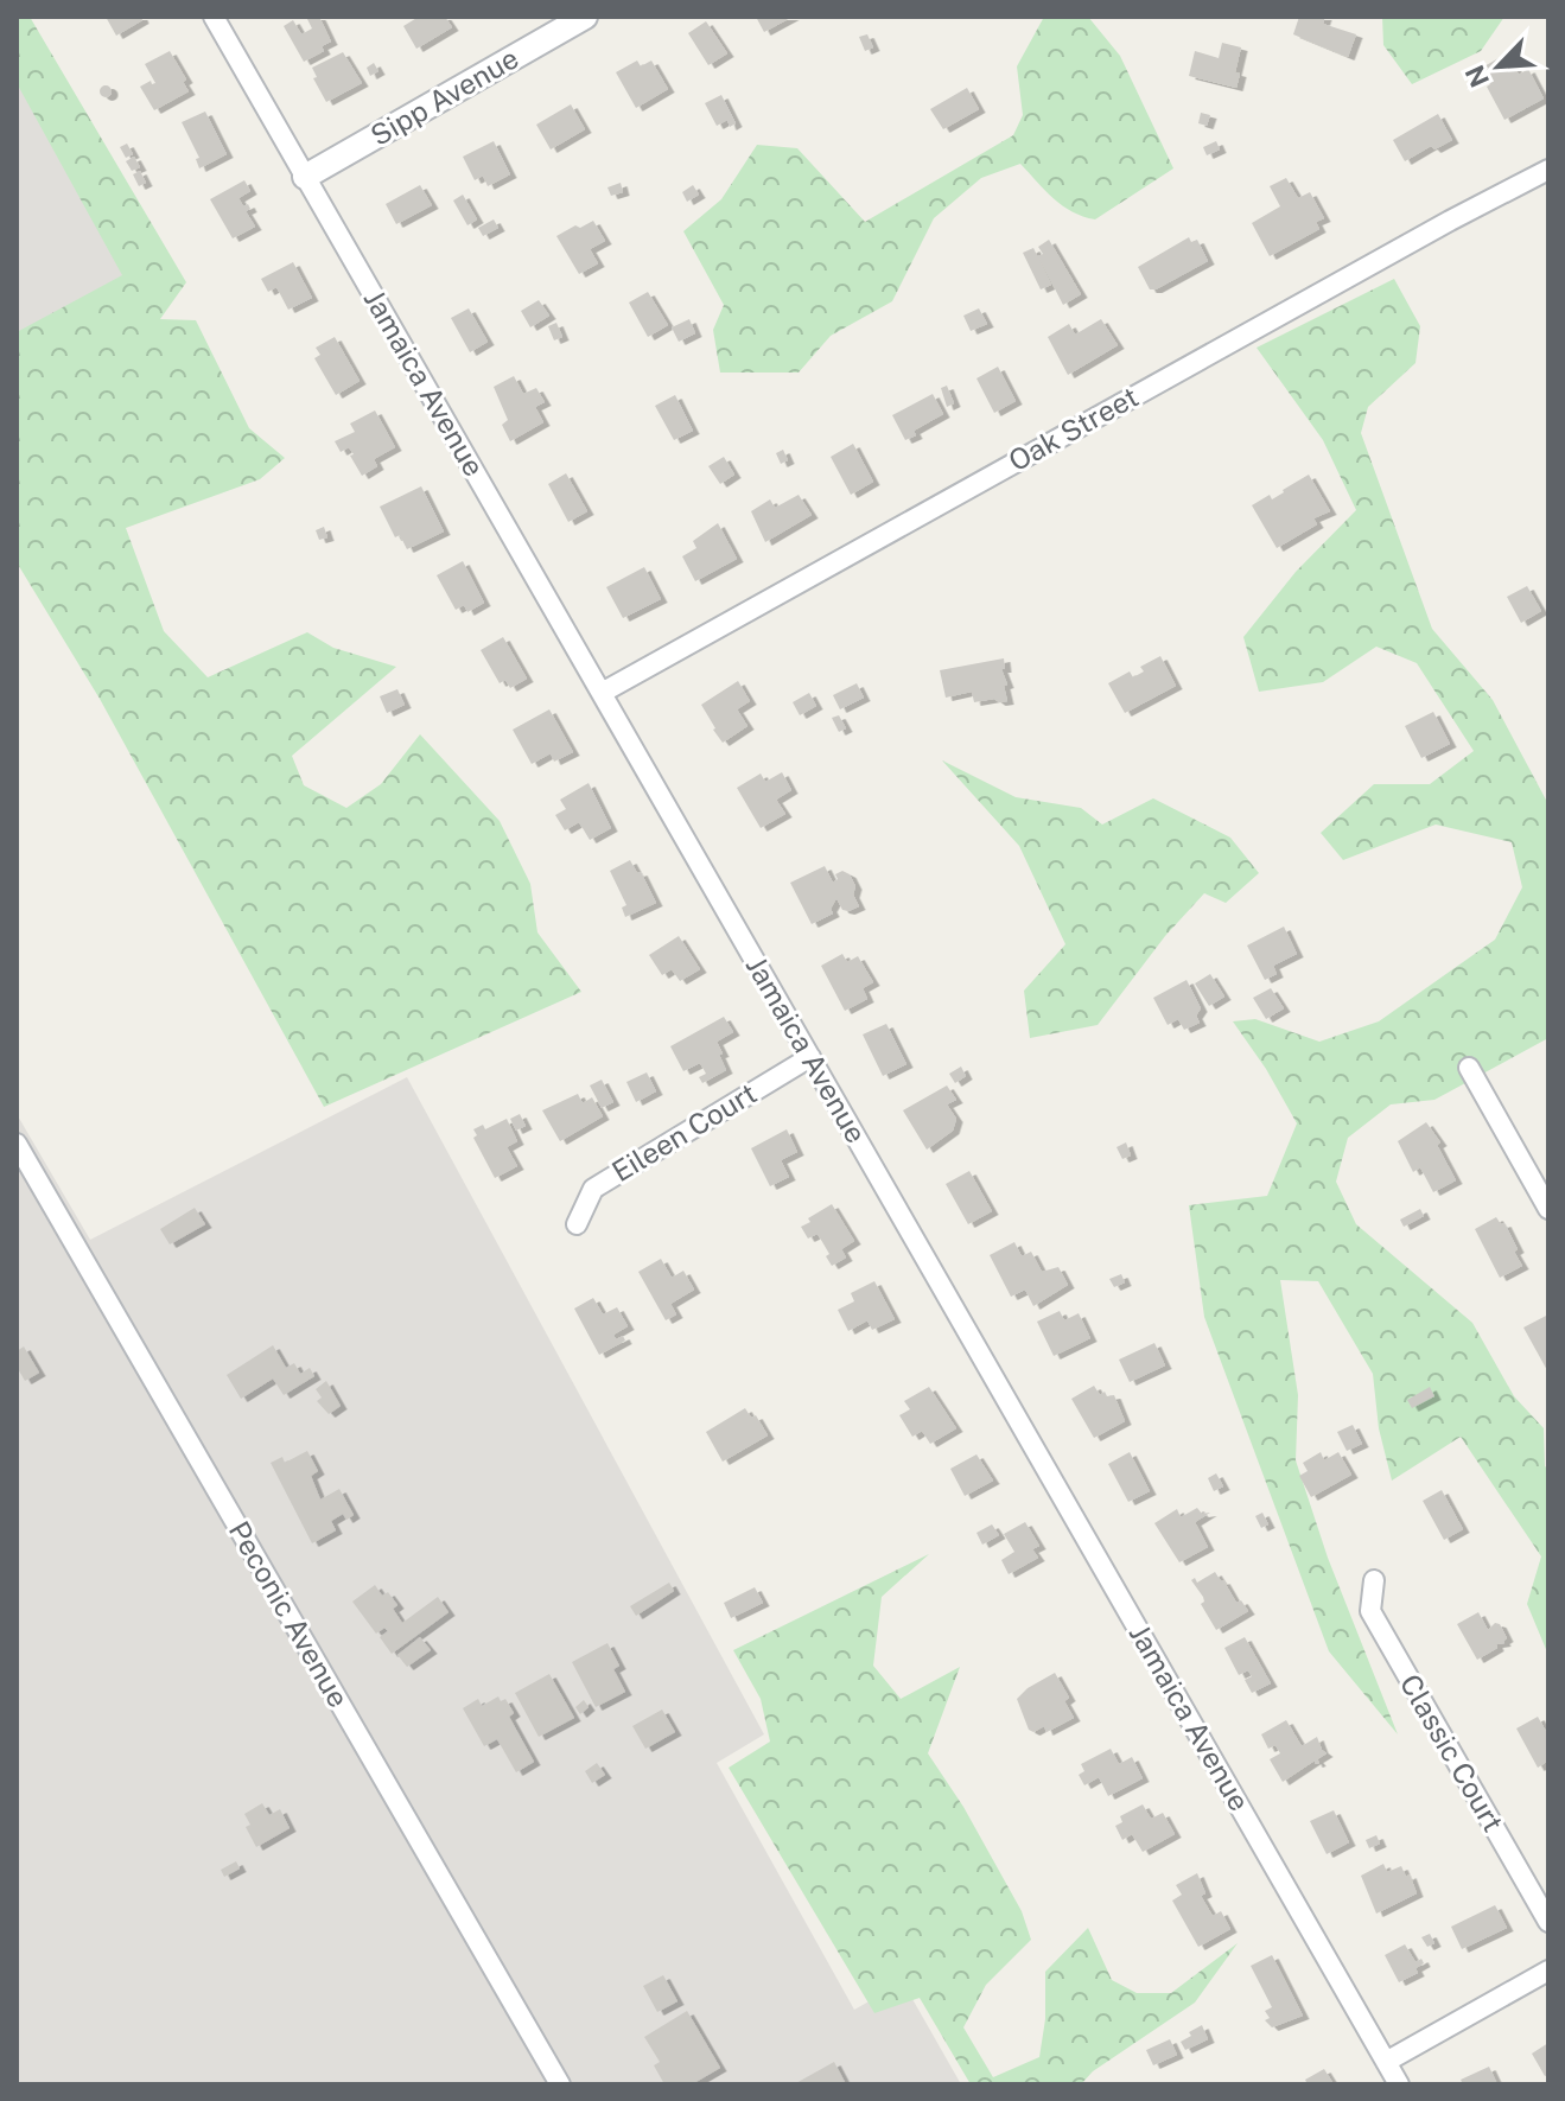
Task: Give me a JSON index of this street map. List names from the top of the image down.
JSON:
{
  "streets": {
    "street": [
      "Sipp Avenue",
      "Jamaica Avenue",
      "Oak Street",
      "Eileen Court",
      "Peconic Avenue",
      "Classic Court"
    ]
  },
  "crossings": [
    ["Sipp Avenue", "Jamaica Avenue"],
    ["Jamaica Avenue", "Oak Street"],
    ["Jamaica Avenue", "Eileen Court"]
  ],
  "north": "bottom left"
}
